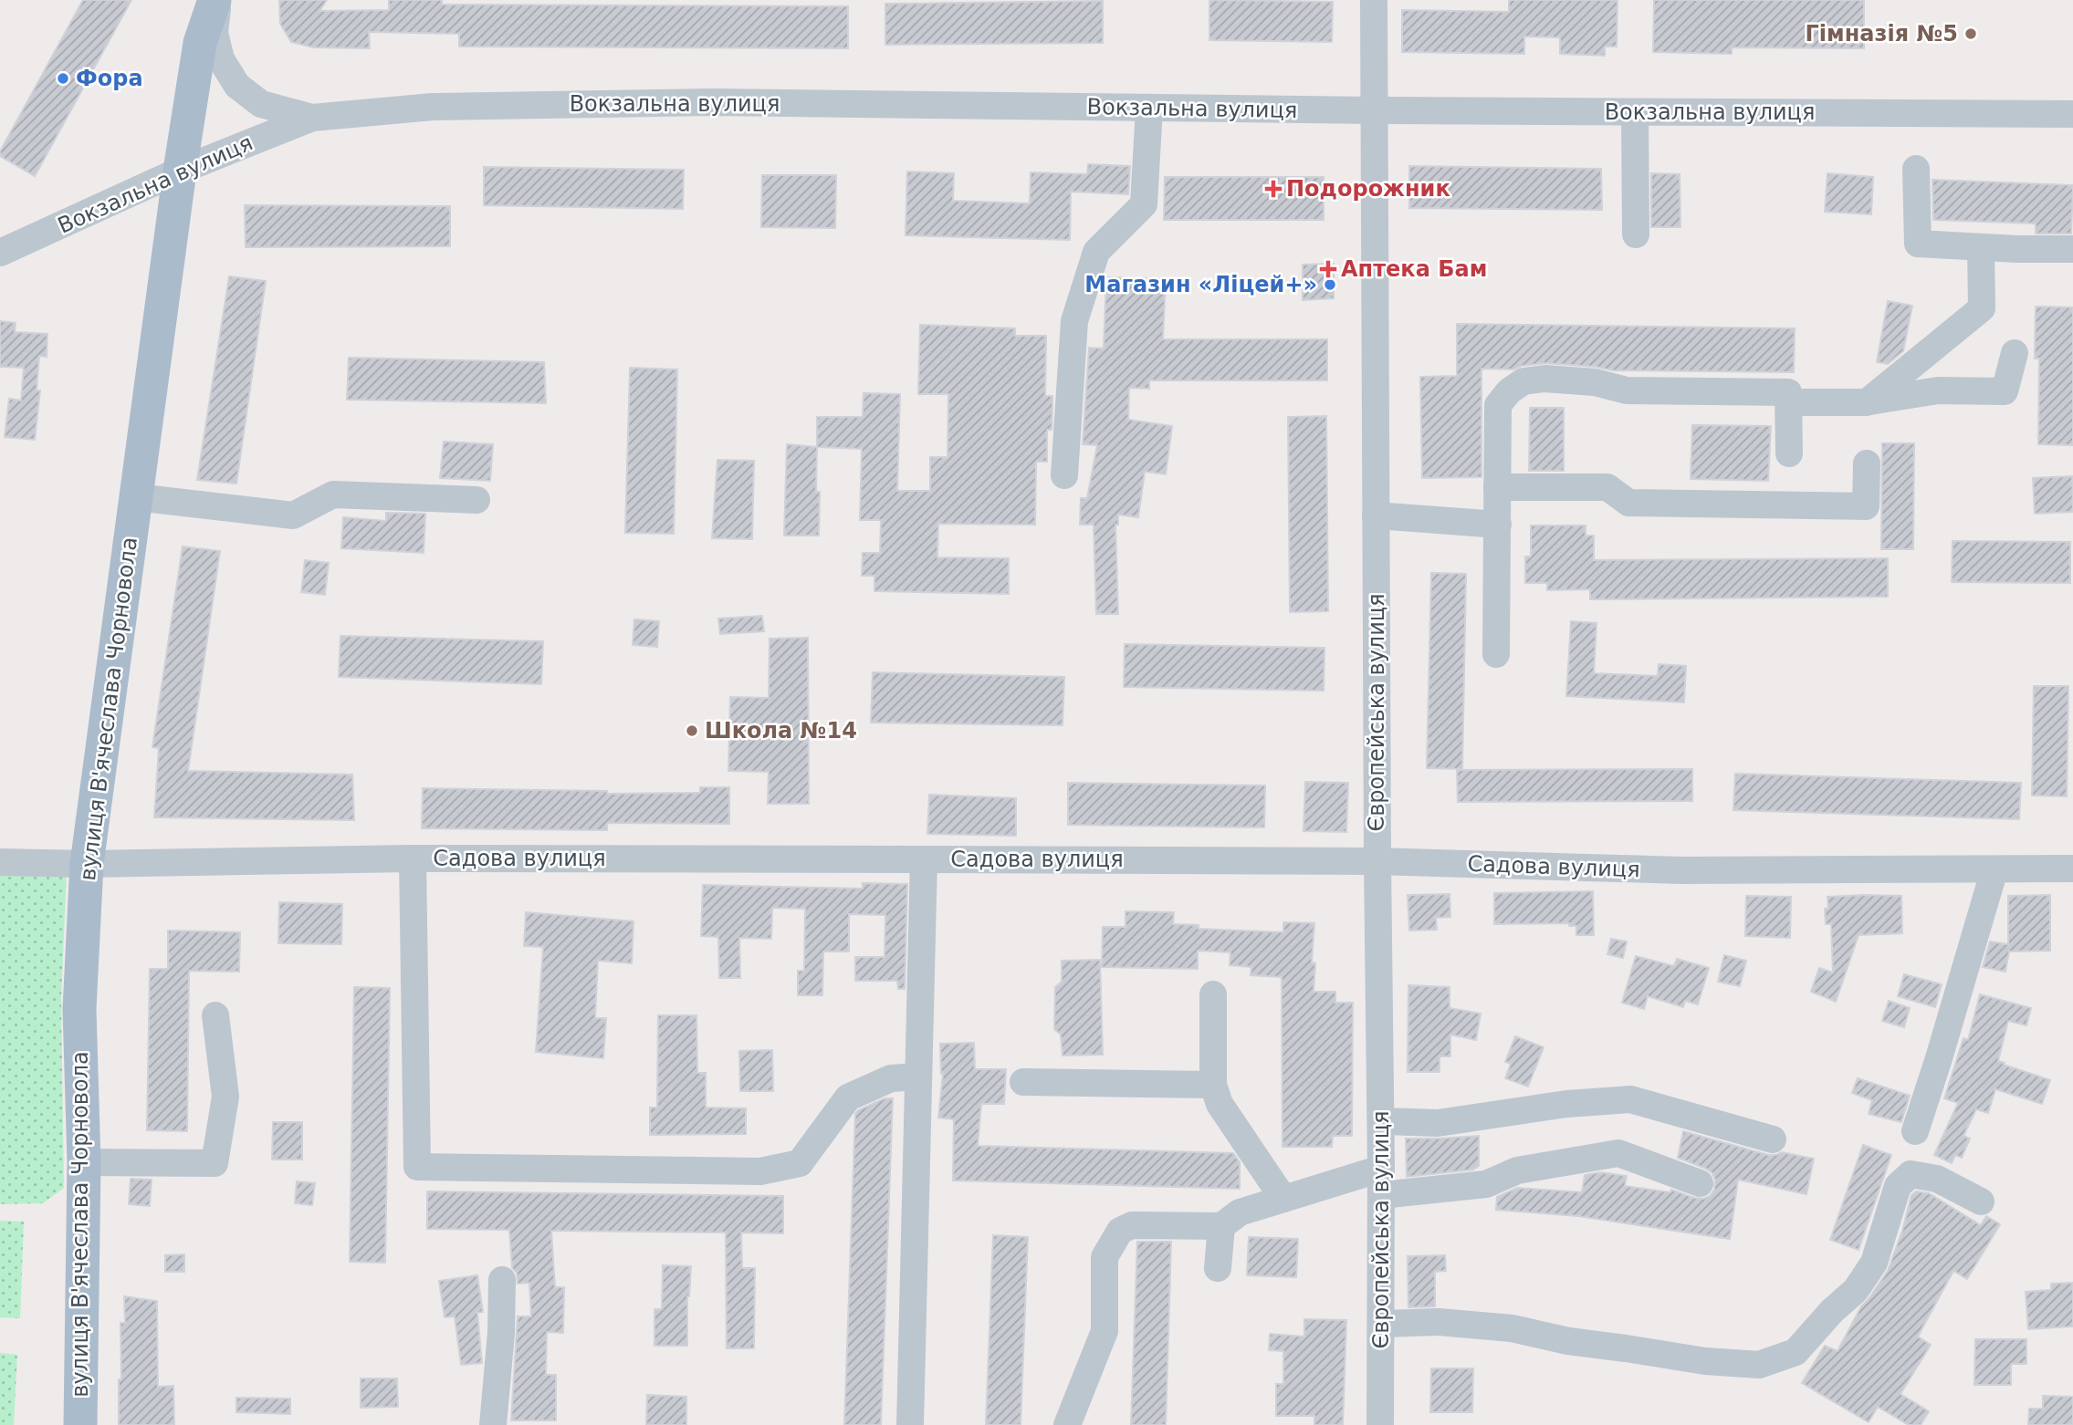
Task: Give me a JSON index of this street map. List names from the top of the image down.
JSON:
{
  "streets": {
    "main road": ["вулиця В'ячеслава Чорновола"],
    "street": ["Вокзальна вулиця", "Європейська вулиця", "Садова вулиця"]
  },
  "crossings": [
    ["Вокзальна вулиця", "вулиця В'ячеслава Чорновола"],
    ["Вокзальна вулиця", "Європейська вулиця"],
    ["вулиця В'ячеслава Чорновола", "Садова вулиця"],
    ["Європейська вулиця", "Садова вулиця"]
  ],
  "places": {
    "other": [
      "Гімназія №5",
      "Фора",
      "Магазин «Ліцей+»",
      "Школа №14"
    ],
    "health": ["Подорожник", "Аптека Бам"]
  }
}
